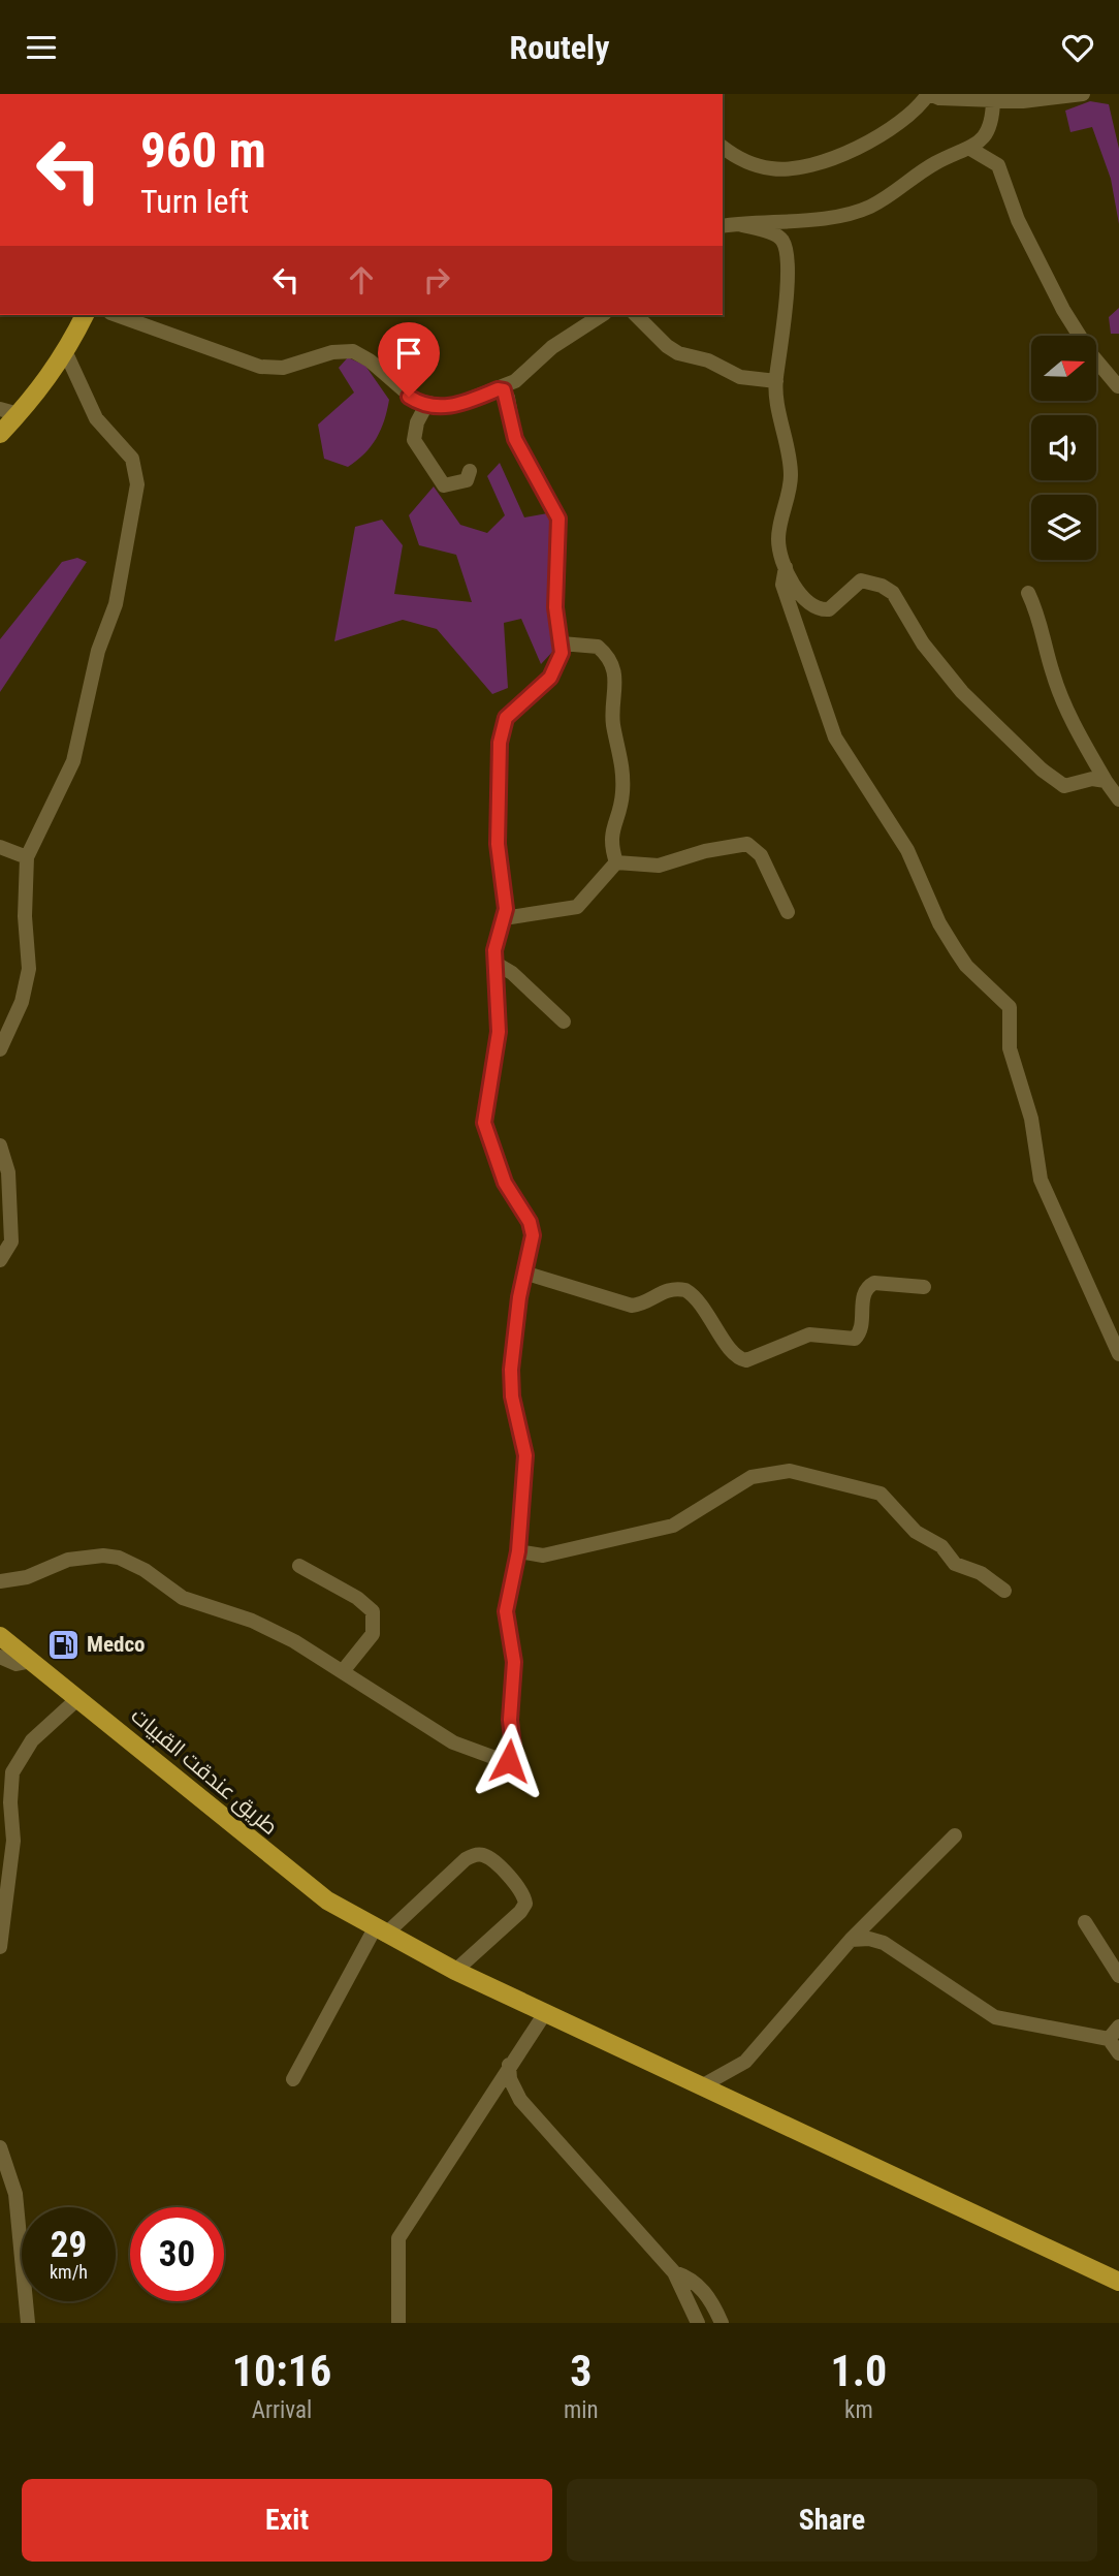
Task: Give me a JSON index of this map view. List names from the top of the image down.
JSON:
{
  "streets": {
    "main road": ["طريق عندقت القبيات"]
  },
  "places": {
    "fuel station": ["Medco"]
  },
  "north": "right",
  "page": {
    "header": "Routely",
    "turn": ["960 m", "Turn left"],
    "speed": "29 km/h",
    "limit": "30",
    "eta": [
      "10:16",
      "Arrival",
      "3",
      "min",
      "1.0",
      "km"
    ],
    "buttons": ["Exit", "Share"]
  }
}
